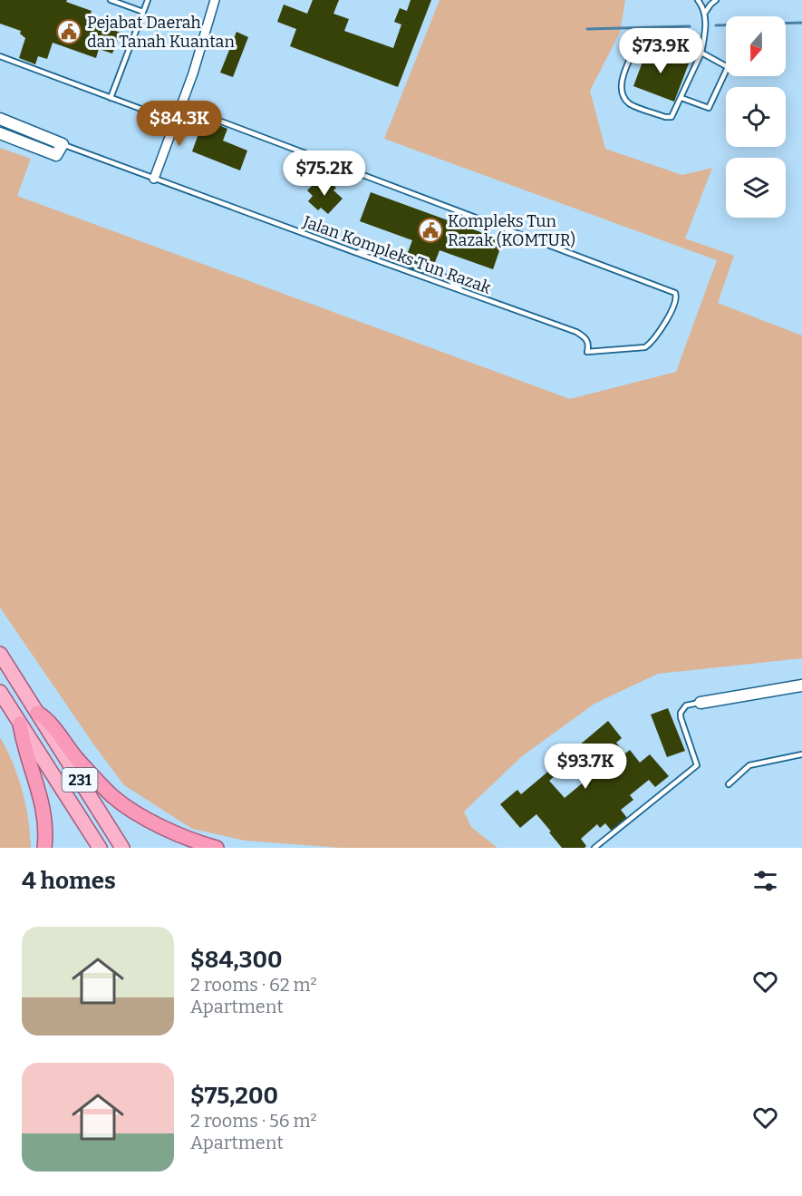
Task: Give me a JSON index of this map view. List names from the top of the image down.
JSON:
{
  "streets": {
    "main road": ["231"],
    "lane": ["Jalan Kompleks Tun Razak"]
  },
  "places": {
    "public building": ["Pejabat Daerah dan Tanah Kuantan", "Kompleks Tun Razak (KOMTUR)"]
  },
  "north": "bottom",
  "page": {
    "price": [
      "$73.9K",
      "$84.3K",
      "$75.2K",
      "$93.7K"
    ],
    "heading": "4 homes",
    "list": [
      {
        "name": "$84,300",
        "note": "2 rooms · 62 m² · Apartment"
      },
      {
        "name": "$75,200",
        "note": "2 rooms · 56 m² · Apartment"
      }
    ]
  }
}
